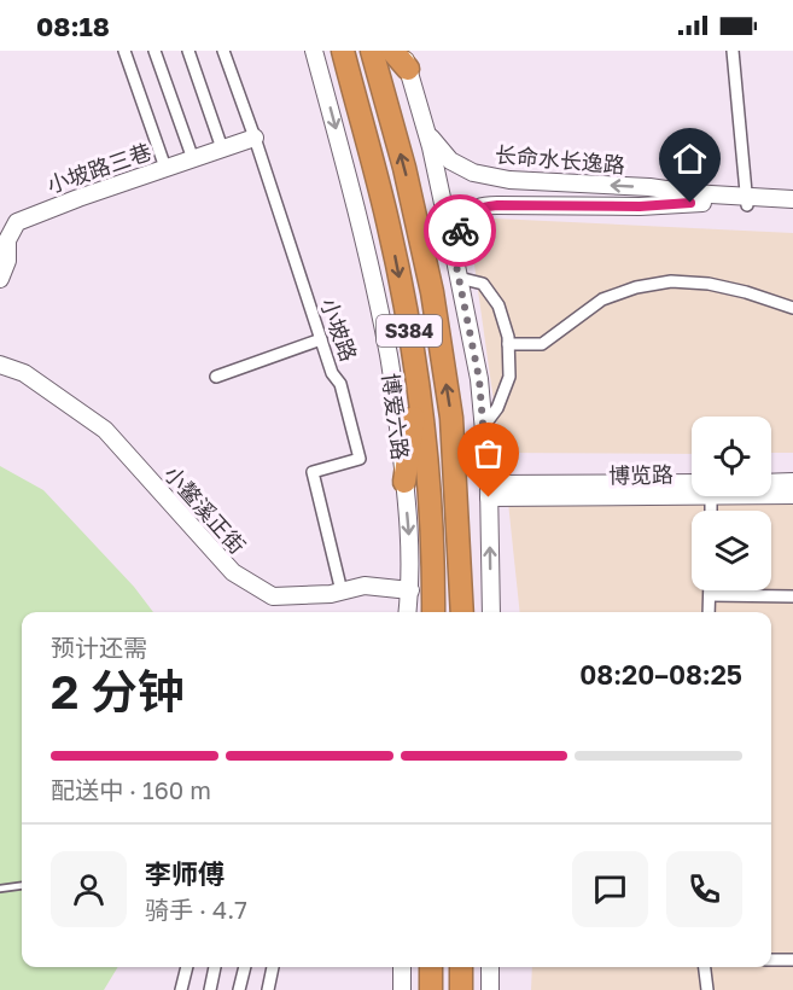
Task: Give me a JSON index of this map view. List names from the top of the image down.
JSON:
{
  "streets": {
    "highway": ["S384", "博爱六路"],
    "street": [
      "长命水长逸路",
      "小坡路三巷",
      "小坡路",
      "博览路",
      "小鳌溪正街"
    ]
  },
  "crossings": [
    ["小坡路三巷", "小坡路"],
    ["小坡路", "小鳌溪正街"],
    ["博爱六路", "小鳌溪正街"]
  ],
  "one_way": ["长命水长逸路"],
  "page": {
    "status": "08:18",
    "heading": ["2 分钟", "预计还需", "08:20–08:25"],
    "panel": ["李师傅", "骑手 · 4.7"],
    "bar": "配送中 · 160 m"
  }
}
